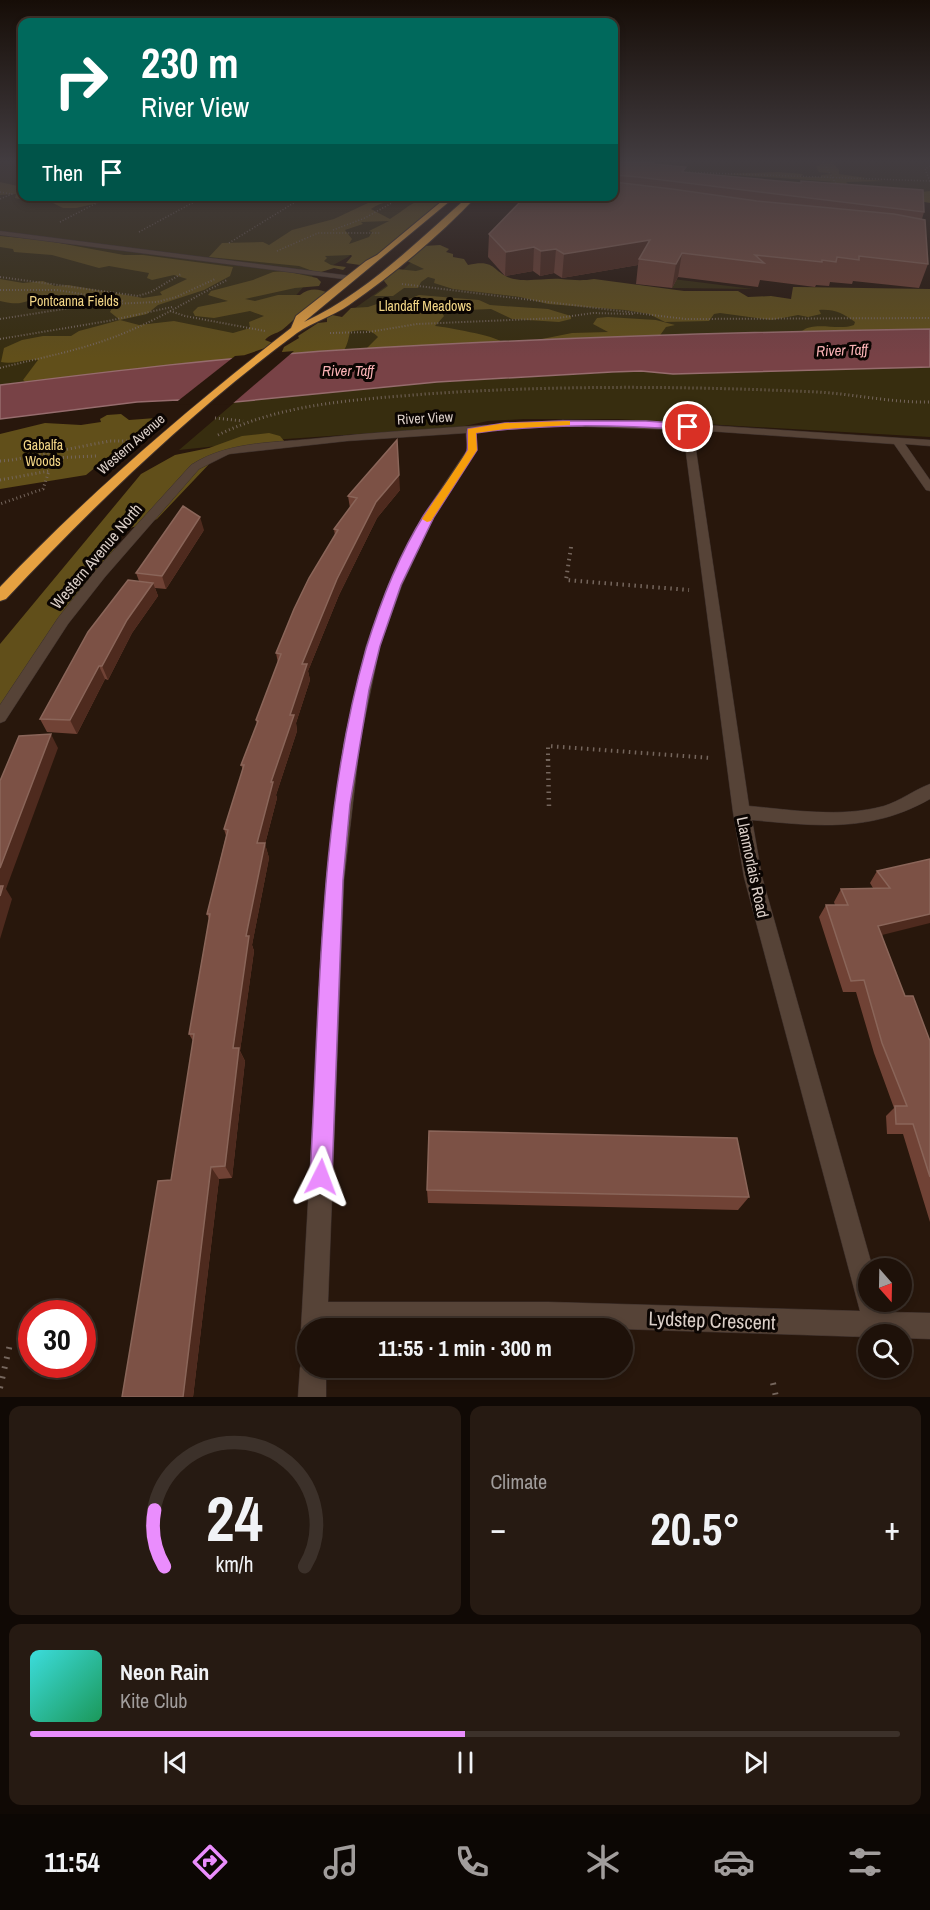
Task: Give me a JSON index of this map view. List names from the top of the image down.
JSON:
{
  "streets": {
    "highway": ["Western Avenue"],
    "street": [
      "River View",
      "Western Avenue North",
      "Llanmorlais Road",
      "Lydstep Crescent"
    ]
  },
  "crossings": [
    ["River View", "Western Avenue North"],
    ["River View", "Llanmorlais Road"]
  ],
  "water": ["River Taff"],
  "parks": ["Pontcanna Fields", "Llandaff Meadows", "Gabalfa Woods"],
  "north": "bottom",
  "page": {
    "turn": ["230 m", "River View"],
    "then": "Then",
    "limit": "30",
    "trip": "11:55 · 1 min · 300 m",
    "tile": "Climate",
    "heat": ["−", "20.5°", "+"],
    "song": ["Neon Rain", "Kite Club"],
    "tabs": "11:54",
    "gauge": ["24", "km/h"]
  }
}
